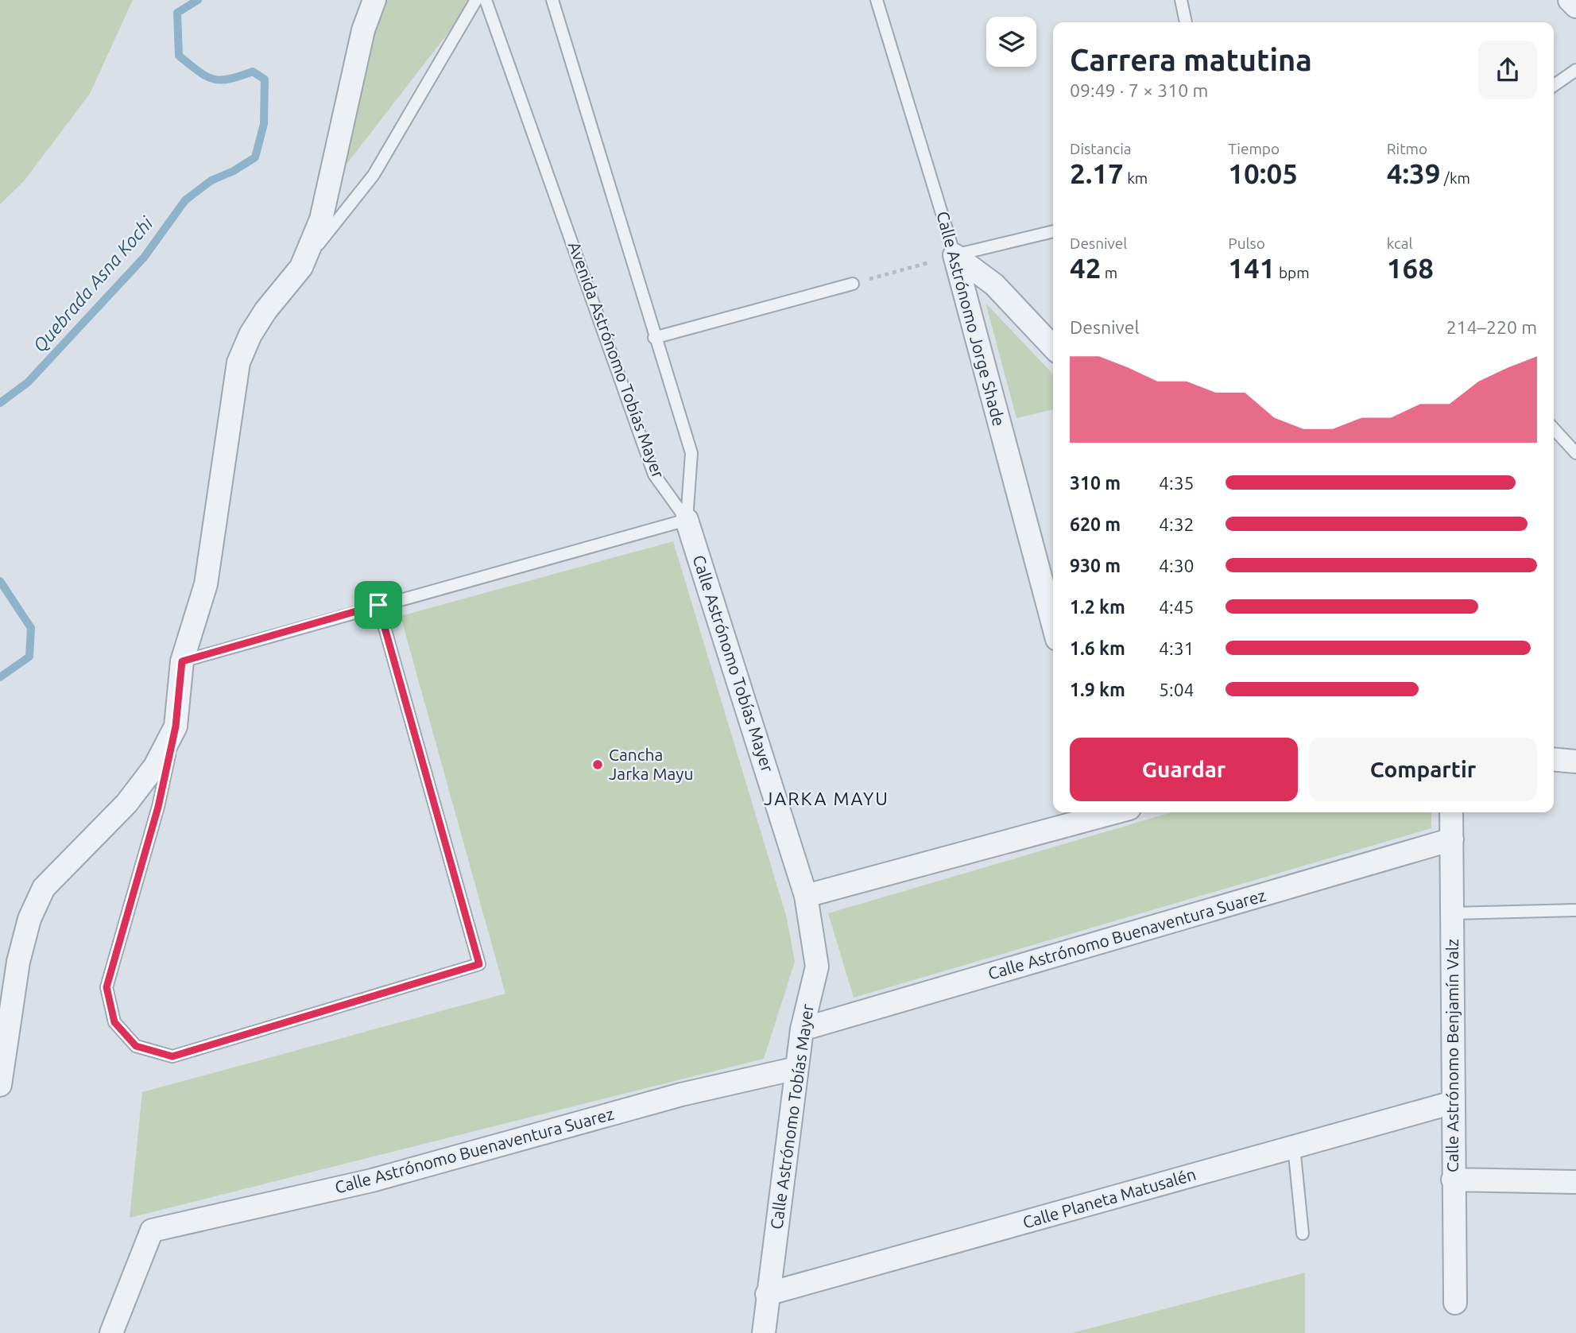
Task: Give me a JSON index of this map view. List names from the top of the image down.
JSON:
{
  "streets": {
    "street": [
      "Calle Astrónomo Jorge Shade",
      "Calle Astrónomo Tobías Mayer",
      "Calle Astrónomo Buenaventura Suarez",
      "Calle Astrónomo Benjamín Valz",
      "Calle Planeta Matusalén"
    ],
    "lane": ["Avenida Astrónomo Tobías Mayer"]
  },
  "crossings": [
    ["Avenida Astrónomo Tobías Mayer", "Calle Astrónomo Tobías Mayer"],
    ["Calle Astrónomo Tobías Mayer", "Calle Astrónomo Buenaventura Suarez"],
    ["Calle Astrónomo Tobías Mayer", "Calle Planeta Matusalén"],
    ["Calle Astrónomo Buenaventura Suarez", "Calle Astrónomo Benjamín Valz"],
    ["Calle Astrónomo Benjamín Valz", "Calle Planeta Matusalén"]
  ],
  "districts": ["JARKA MAYU"],
  "water": ["Quebrada Asna Kochi"],
  "places": ["Cancha Jarka Mayu"],
  "page": {
    "heading": ["Carrera matutina", "09:49 · 7 × 310 m"],
    "stats": [
      ["Distancia", "2.17 km"],
      ["Tiempo", "10:05"],
      ["Ritmo", "4:39 /km"],
      ["Desnivel", "42 m"],
      ["Pulso", "141 bpm"],
      ["kcal", "168"]
    ],
    "chart": ["Desnivel", "214–220 m"],
    "list": [
      {
        "name": "310 m",
        "note": "4:35"
      },
      {
        "name": "620 m",
        "note": "4:32"
      },
      {
        "name": "930 m",
        "note": "4:30"
      },
      {
        "name": "1.2 km",
        "note": "4:45"
      },
      {
        "name": "1.6 km",
        "note": "4:31"
      },
      {
        "name": "1.9 km",
        "note": "5:04"
      }
    ],
    "buttons": ["Guardar", "Compartir"]
  }
}
